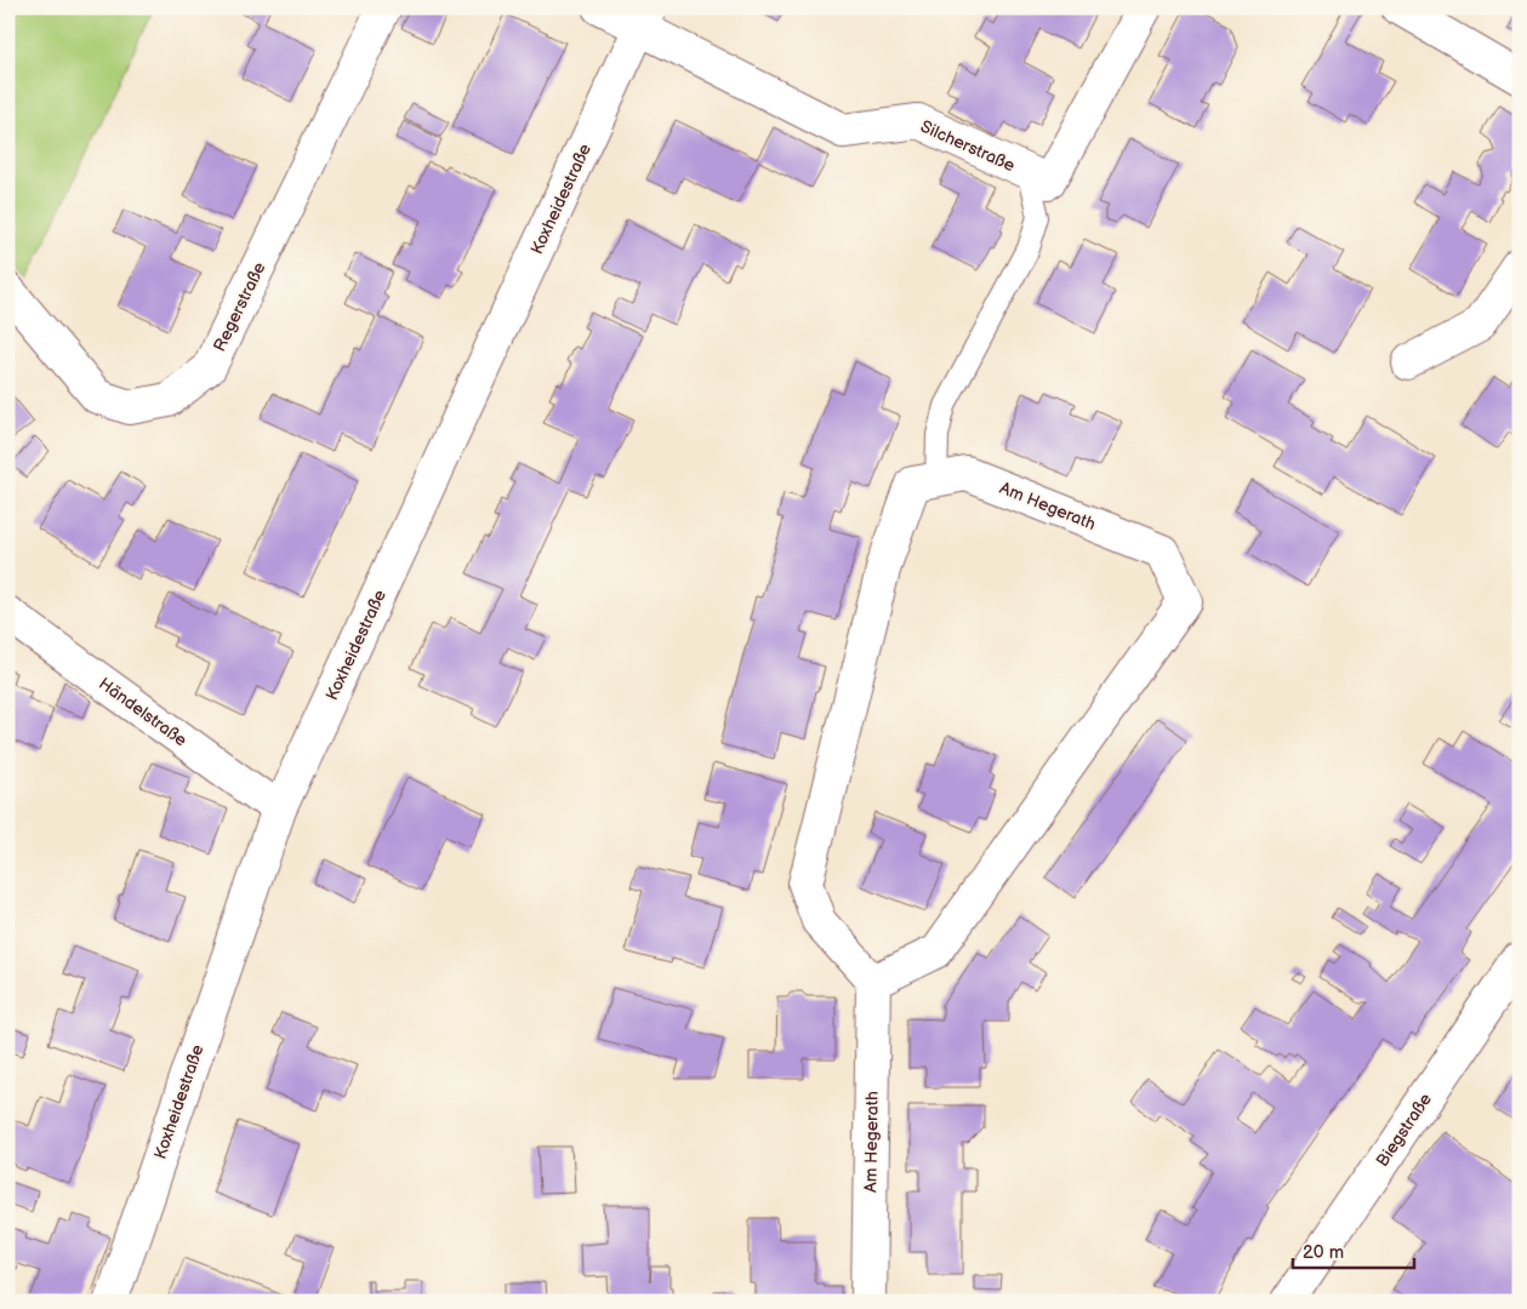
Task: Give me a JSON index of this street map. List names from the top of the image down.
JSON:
{
  "streets": {
    "street": [
      "Silcherstraße",
      "Koxheidestraße",
      "Regerstraße",
      "Am Hegerath",
      "Händelstraße",
      "Biegstraße"
    ]
  },
  "crossings": [
    ["Silcherstraße", "Koxheidestraße"],
    ["Koxheidestraße", "Händelstraße"]
  ],
  "scale_bar": "20 m"
}
